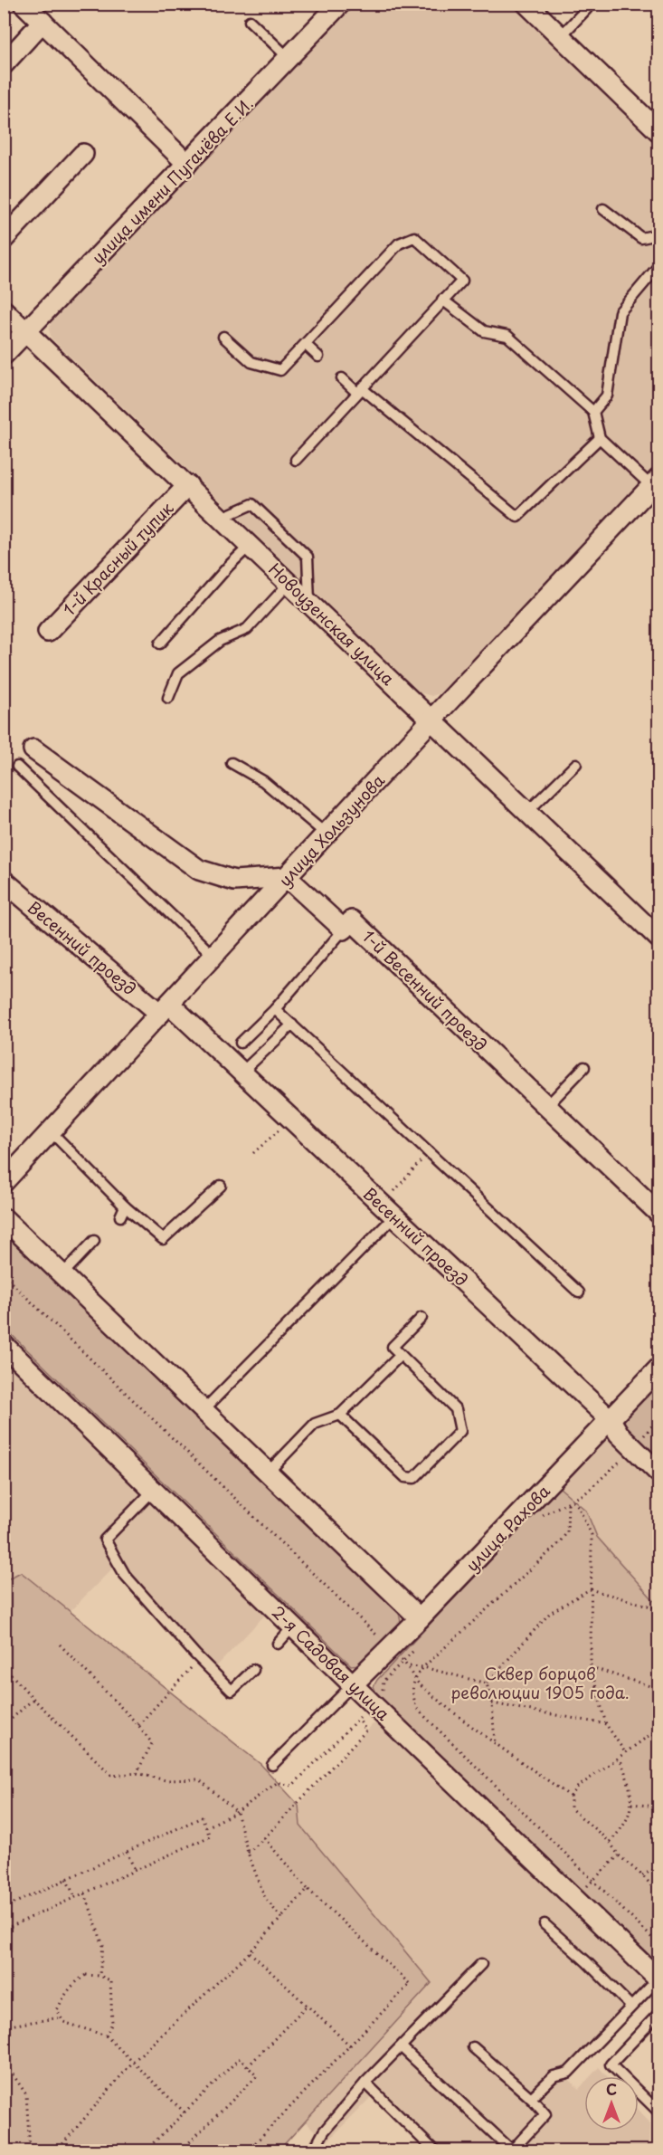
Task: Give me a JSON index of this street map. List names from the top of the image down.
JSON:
{
  "streets": {
    "street": [
      "улица имени Пугачёва Е.И.",
      "1-й Красный тупик",
      "Новоузенская улица",
      "улица Хользунова",
      "Весенний проезд",
      "1-й Весенний проезд",
      "улица Рахова",
      "2-я Садовая улица"
    ]
  },
  "crossings": [
    ["улица имени Пугачёва Е.И.", "Новоузенская улица"],
    ["1-й Красный тупик", "Новоузенская улица"],
    ["Новоузенская улица", "улица Хользунова"],
    ["улица Хользунова", "Весенний проезд"],
    ["улица Хользунова", "1-й Весенний проезд"],
    ["Весенний проезд", "улица Рахова"],
    ["улица Рахова", "2-я Садовая улица"]
  ],
  "parks": ["Сквер борцов революции 1905 года."],
  "north": "top"
}
